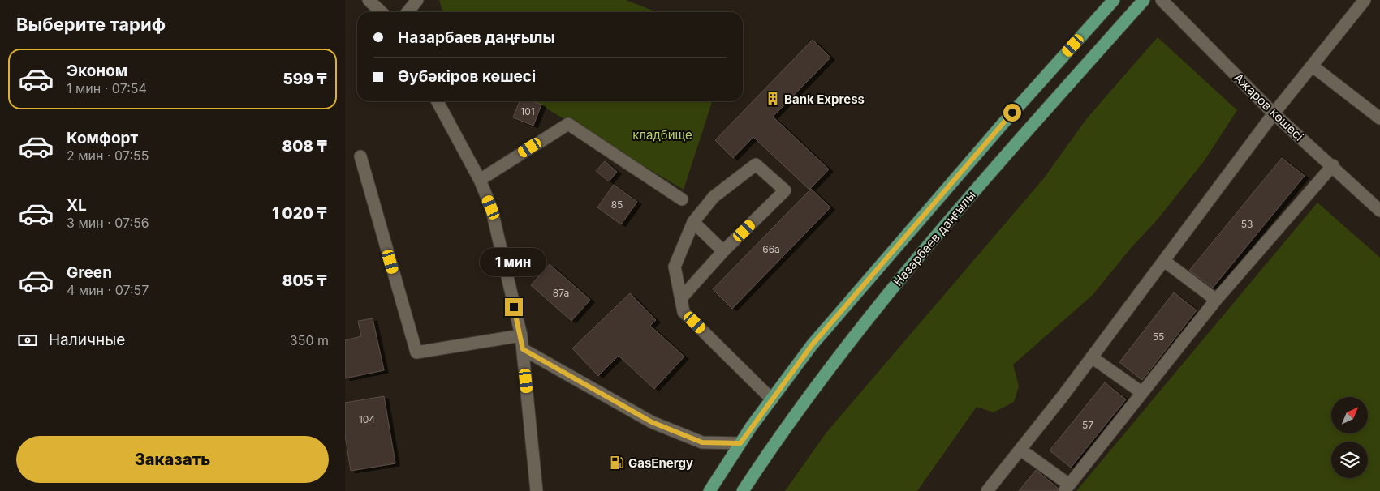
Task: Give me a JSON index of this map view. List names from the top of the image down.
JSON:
{
  "streets": {
    "main road": ["Назарбаев даңғылы"],
    "street": ["Ажаров көшесі"]
  },
  "parks": ["кладбище"],
  "places": {
    "building": ["Bank Express"],
    "fuel station": ["GasEnergy"]
  },
  "house_numbers": [
    "101",
    "85",
    "53",
    "66а",
    "87а",
    "55",
    "104",
    "57"
  ],
  "north": "top right",
  "page": {
    "heading": "Выберите тариф",
    "banner": ["Назарбаев даңғылы", "Әубәкіров көшесі"],
    "list": [
      {
        "name": "Эконом",
        "note": "1 мин · 07:54",
        "value": "599 ₸"
      },
      {
        "name": "Комфорт",
        "note": "2 мин · 07:55",
        "value": "808 ₸"
      },
      {
        "name": "XL",
        "note": "3 мин · 07:56",
        "value": "1 020 ₸"
      },
      {
        "name": "Green",
        "note": "4 мин · 07:57",
        "value": "805 ₸"
      }
    ],
    "bubble": "1 мин",
    "pay": ["Наличные", "350 m"],
    "buttons": "Заказать"
  }
}
